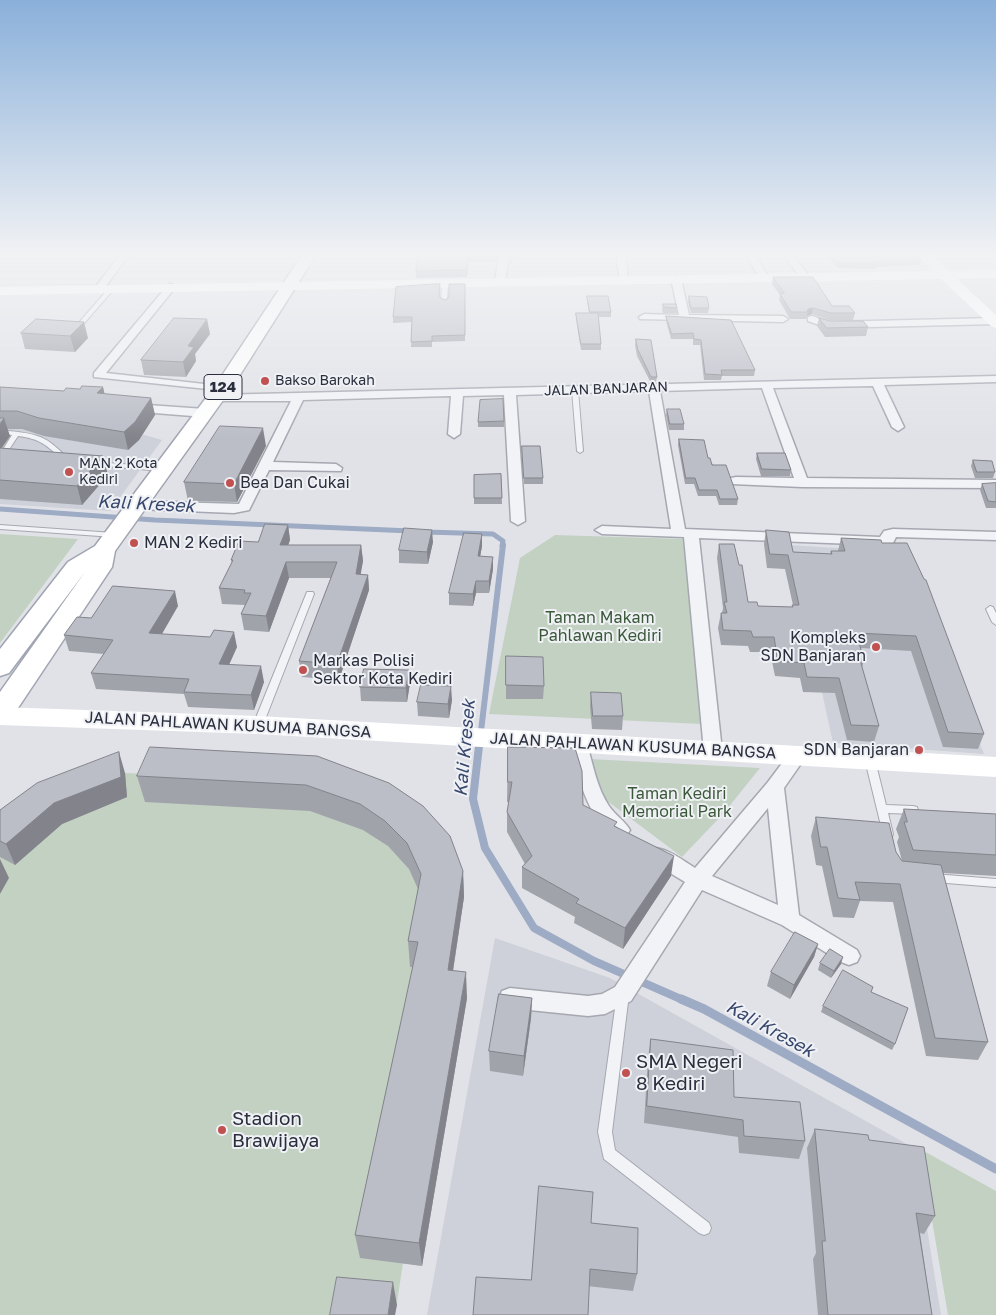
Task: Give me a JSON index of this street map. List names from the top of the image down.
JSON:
{
  "streets": {
    "main road": ["124"],
    "street": ["JALAN BANJARAN", "JALAN PAHLAWAN KUSUMA BANGSA"]
  },
  "crossings": [
    ["124", "JALAN BANJARAN"],
    ["124", "JALAN PAHLAWAN KUSUMA BANGSA"]
  ],
  "water": ["Kali Kresek"],
  "parks": ["Taman Makam Pahlawan Kediri", "Taman Kediri Memorial Park"],
  "places": [
    "Bakso Barokah",
    "MAN 2 Kota Kediri",
    "Bea Dan Cukai",
    "MAN 2 Kediri",
    "Kompleks SDN Banjaran",
    "Markas Polisi Sektor Kota Kediri",
    "SDN Banjaran",
    "SMA Negeri 8 Kediri",
    "Stadion Brawijaya"
  ]
}
